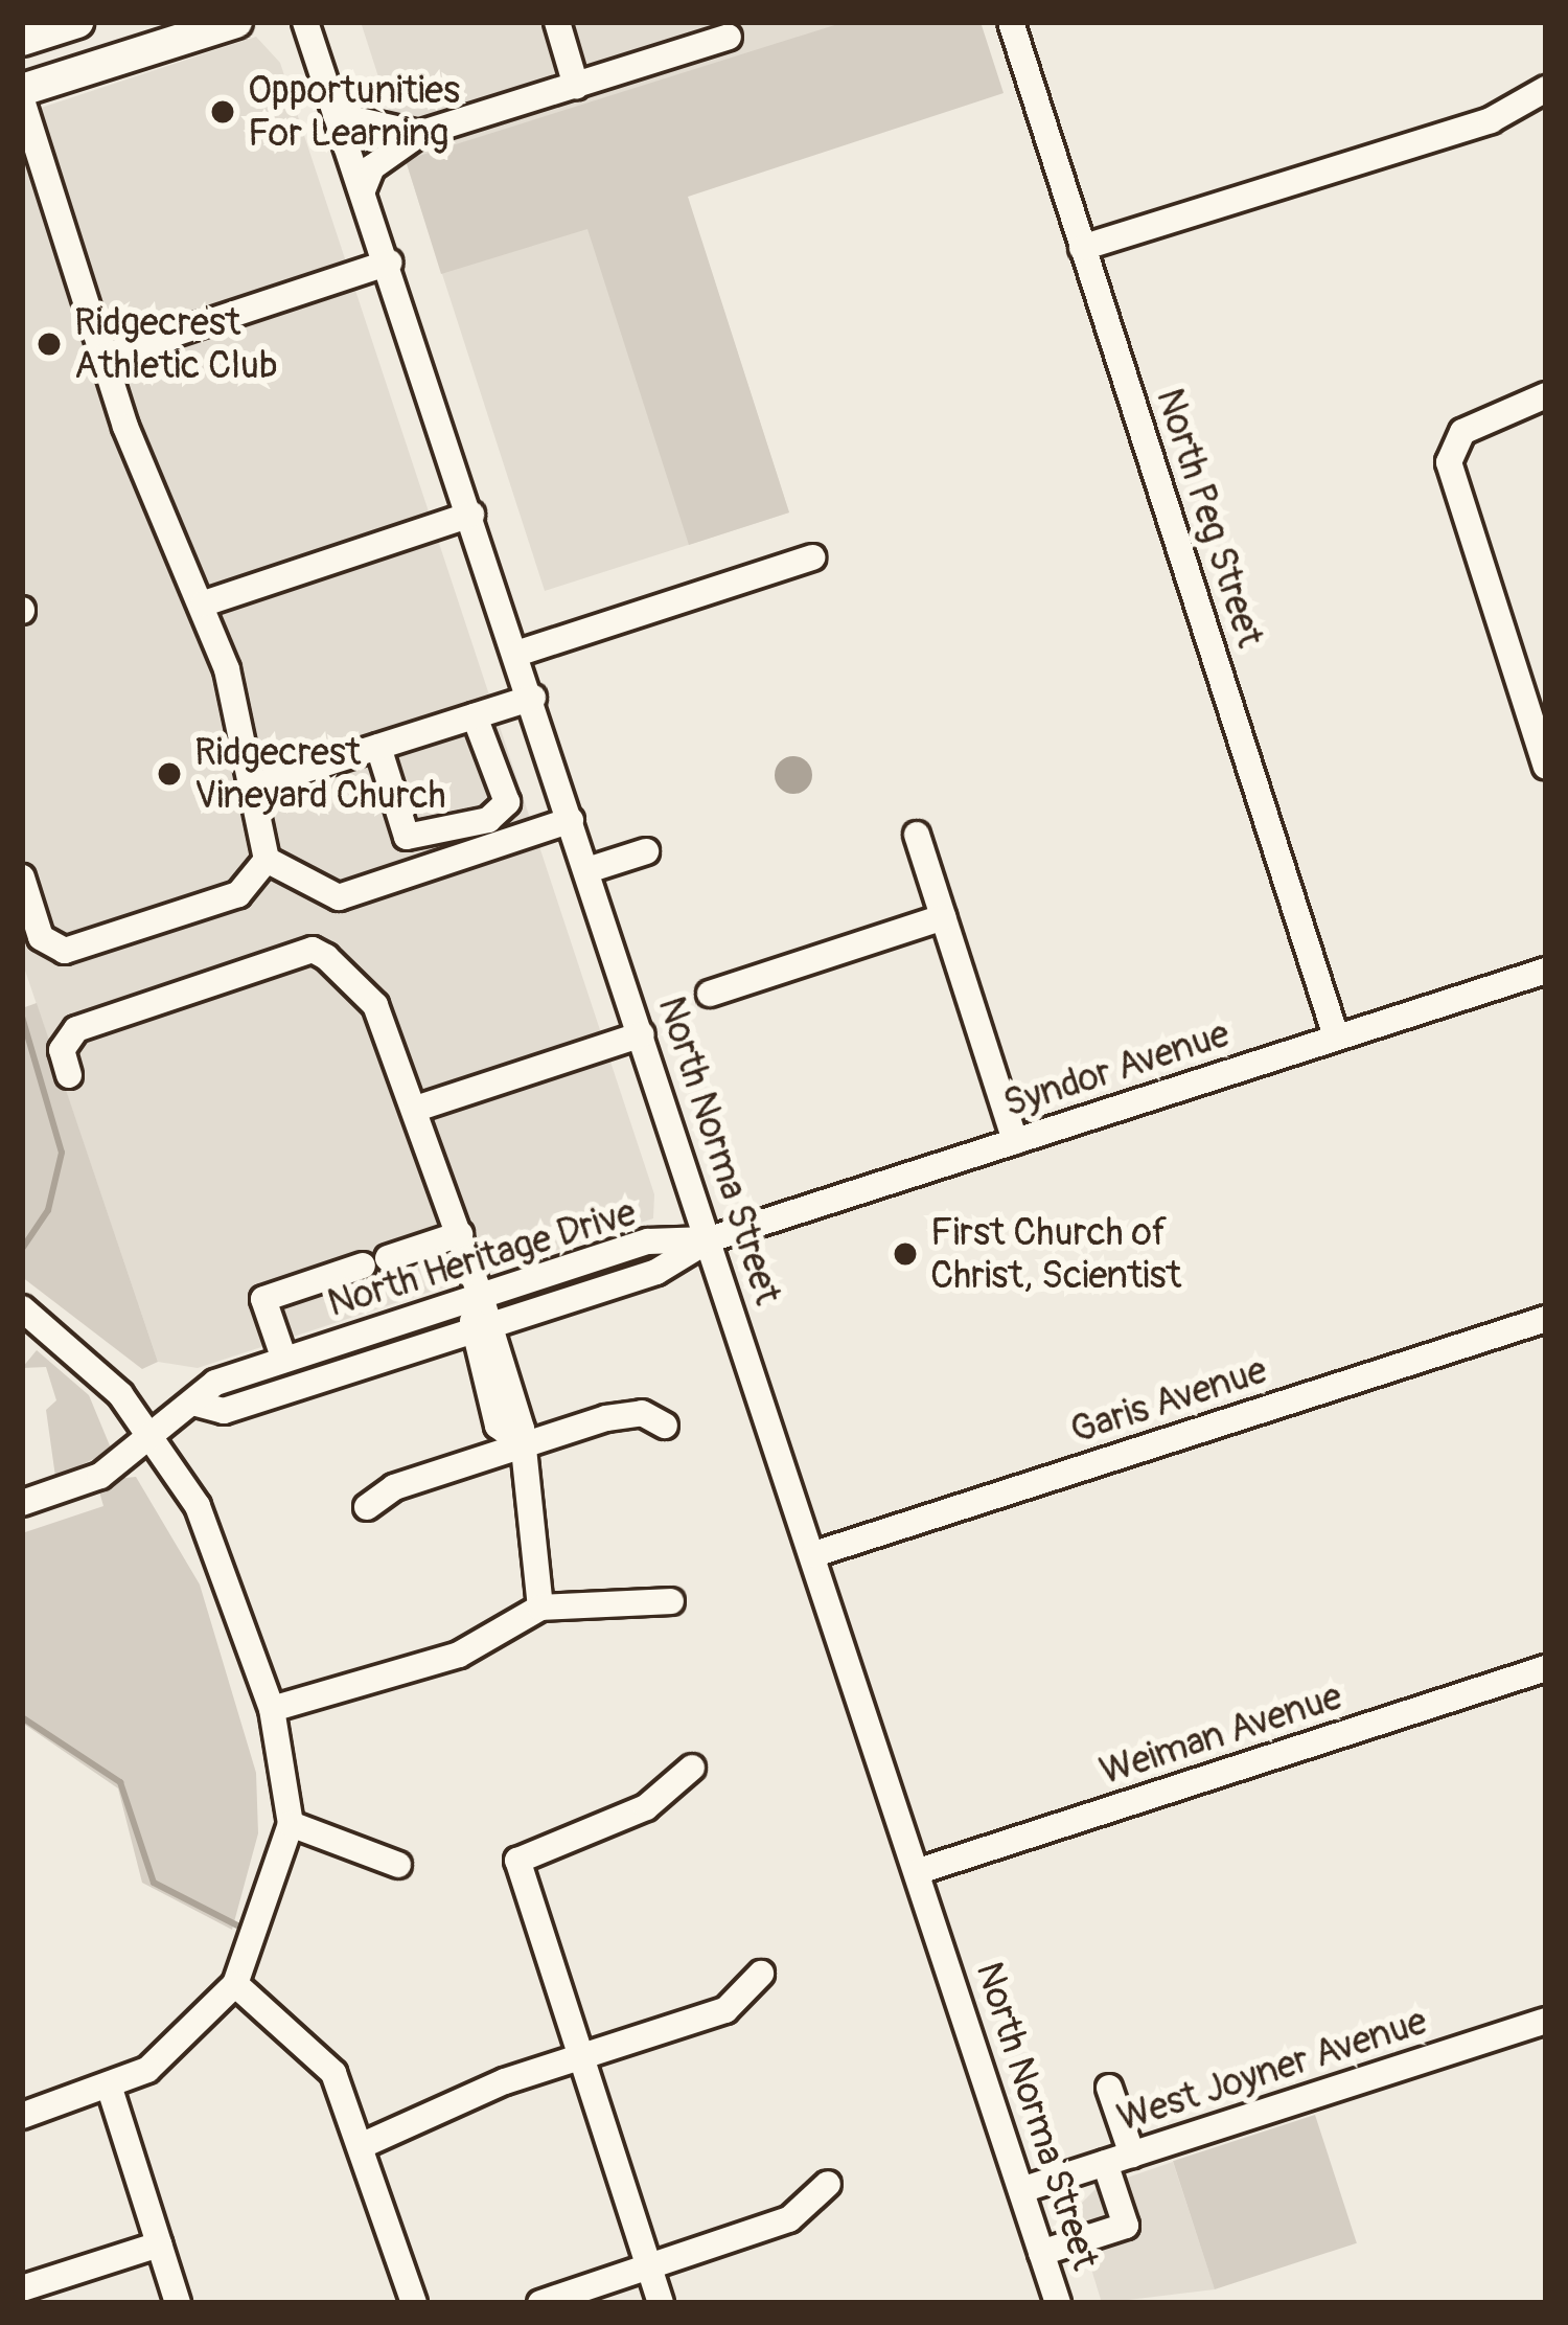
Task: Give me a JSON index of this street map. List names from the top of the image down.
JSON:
{
  "streets": {
    "street": [
      "North Peg Street",
      "Syndor Avenue",
      "North Norma Street",
      "North Heritage Drive",
      "Garis Avenue",
      "Weiman Avenue",
      "West Joyner Avenue"
    ]
  },
  "crossings": [
    ["North Peg Street", "Syndor Avenue"],
    ["Syndor Avenue", "North Norma Street"],
    ["Syndor Avenue", "North Heritage Drive"],
    ["North Norma Street", "North Heritage Drive"],
    ["North Norma Street", "Garis Avenue"],
    ["North Norma Street", "Weiman Avenue"],
    ["North Norma Street", "West Joyner Avenue"]
  ],
  "places": [
    "Opportunities For Learning",
    "Ridgecrest Athletic Club",
    "Ridgecrest Vineyard Church",
    "First Church of Christ, Scientist"
  ]
}
